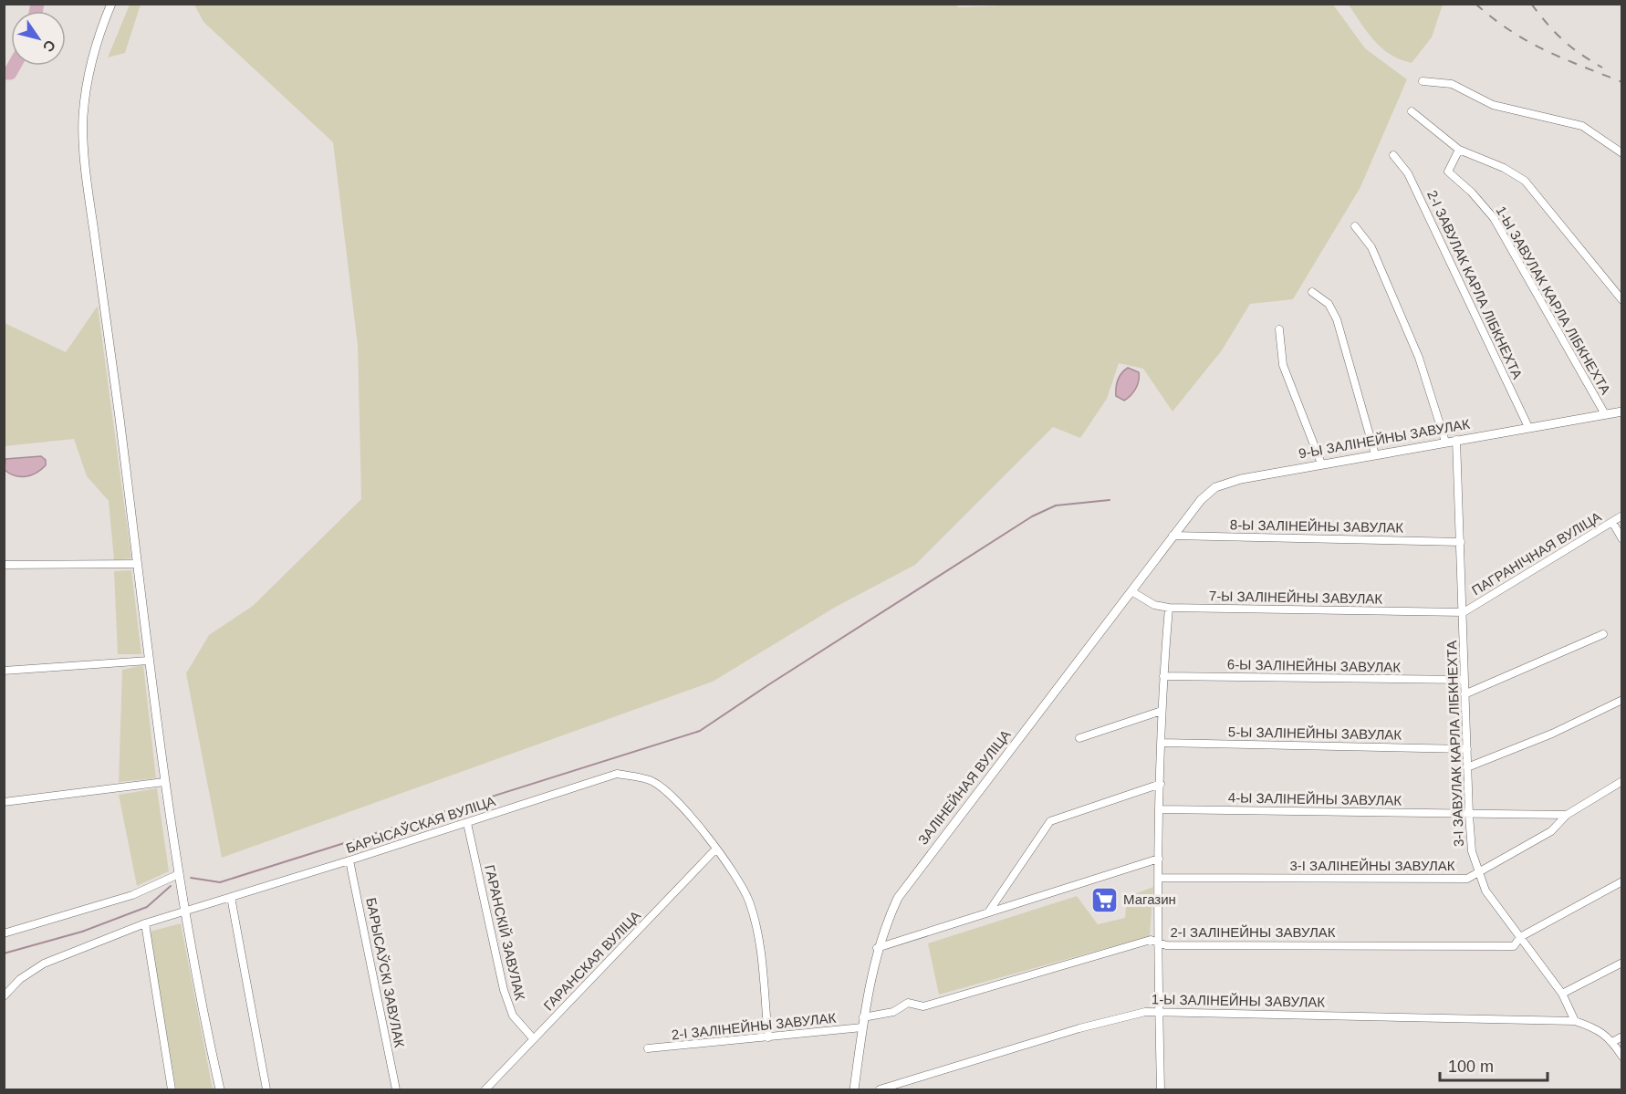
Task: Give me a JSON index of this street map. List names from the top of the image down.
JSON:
{
  "streets": {
    "street": [
      "2-І ЗАВУЛАК КАРЛА ЛІБКНЕХТА",
      "1-Ы ЗАВУЛАК КАРЛА ЛІБКНЕХТА",
      "9-Ы ЗАЛІНЕЙНЫ ЗАВУЛАК",
      "8-Ы ЗАЛІНЕЙНЫ ЗАВУЛАК",
      "ПАГРАНІЧНАЯ ВУЛІЦА",
      "7-Ы ЗАЛІНЕЙНЫ ЗАВУЛАК",
      "6-Ы ЗАЛІНЕЙНЫ ЗАВУЛАК",
      "5-Ы ЗАЛІНЕЙНЫ ЗАВУЛАК",
      "3-І ЗАВУЛАК КАРЛА ЛІБКНЕХТА",
      "ЗАЛІНЕЙНАЯ ВУЛІЦА",
      "4-Ы ЗАЛІНЕЙНЫ ЗАВУЛАК",
      "БАРЫСАЎСКАЯ ВУЛІЦА",
      "3-І ЗАЛІНЕЙНЫ ЗАВУЛАК",
      "ГАРАНСКІЙ ЗАВУЛАК",
      "2-І ЗАЛІНЕЙНЫ ЗАВУЛАК",
      "ГАРАНСКАЯ ВУЛІЦА",
      "БАРЫСАЎСКІ ЗАВУЛАК",
      "1-Ы ЗАЛІНЕЙНЫ ЗАВУЛАК"
    ]
  },
  "crossings": [
    ["2-І ЗАВУЛАК КАРЛА ЛІБКНЕХТА", "9-Ы ЗАЛІНЕЙНЫ ЗАВУЛАК"],
    ["1-Ы ЗАВУЛАК КАРЛА ЛІБКНЕХТА", "9-Ы ЗАЛІНЕЙНЫ ЗАВУЛАК"],
    ["9-Ы ЗАЛІНЕЙНЫ ЗАВУЛАК", "8-Ы ЗАЛІНЕЙНЫ ЗАВУЛАК"],
    ["9-Ы ЗАЛІНЕЙНЫ ЗАВУЛАК", "3-І ЗАВУЛАК КАРЛА ЛІБКНЕХТА"],
    ["9-Ы ЗАЛІНЕЙНЫ ЗАВУЛАК", "ЗАЛІНЕЙНАЯ ВУЛІЦА"],
    ["8-Ы ЗАЛІНЕЙНЫ ЗАВУЛАК", "3-І ЗАВУЛАК КАРЛА ЛІБКНЕХТА"],
    ["8-Ы ЗАЛІНЕЙНЫ ЗАВУЛАК", "ЗАЛІНЕЙНАЯ ВУЛІЦА"],
    ["ПАГРАНІЧНАЯ ВУЛІЦА", "7-Ы ЗАЛІНЕЙНЫ ЗАВУЛАК"],
    ["ПАГРАНІЧНАЯ ВУЛІЦА", "3-І ЗАВУЛАК КАРЛА ЛІБКНЕХТА"],
    ["7-Ы ЗАЛІНЕЙНЫ ЗАВУЛАК", "3-І ЗАВУЛАК КАРЛА ЛІБКНЕХТА"],
    ["7-Ы ЗАЛІНЕЙНЫ ЗАВУЛАК", "ЗАЛІНЕЙНАЯ ВУЛІЦА"],
    ["6-Ы ЗАЛІНЕЙНЫ ЗАВУЛАК", "3-І ЗАВУЛАК КАРЛА ЛІБКНЕХТА"],
    ["5-Ы ЗАЛІНЕЙНЫ ЗАВУЛАК", "3-І ЗАВУЛАК КАРЛА ЛІБКНЕХТА"],
    ["3-І ЗАВУЛАК КАРЛА ЛІБКНЕХТА", "4-Ы ЗАЛІНЕЙНЫ ЗАВУЛАК"],
    ["3-І ЗАВУЛАК КАРЛА ЛІБКНЕХТА", "3-І ЗАЛІНЕЙНЫ ЗАВУЛАК"],
    ["3-І ЗАВУЛАК КАРЛА ЛІБКНЕХТА", "2-І ЗАЛІНЕЙНЫ ЗАВУЛАК"],
    ["3-І ЗАВУЛАК КАРЛА ЛІБКНЕХТА", "1-Ы ЗАЛІНЕЙНЫ ЗАВУЛАК"],
    ["ЗАЛІНЕЙНАЯ ВУЛІЦА", "2-І ЗАЛІНЕЙНЫ ЗАВУЛАК"],
    ["4-Ы ЗАЛІНЕЙНЫ ЗАВУЛАК", "3-І ЗАЛІНЕЙНЫ ЗАВУЛАК"],
    ["БАРЫСАЎСКАЯ ВУЛІЦА", "ГАРАНСКІЙ ЗАВУЛАК"],
    ["БАРЫСАЎСКАЯ ВУЛІЦА", "ГАРАНСКАЯ ВУЛІЦА"],
    ["БАРЫСАЎСКАЯ ВУЛІЦА", "БАРЫСАЎСКІ ЗАВУЛАК"],
    ["ГАРАНСКІЙ ЗАВУЛАК", "ГАРАНСКАЯ ВУЛІЦА"]
  ],
  "places": {
    "supermarket": ["Магазин"]
  },
  "scale_bar": "100 m",
  "north": "bottom right"
}
